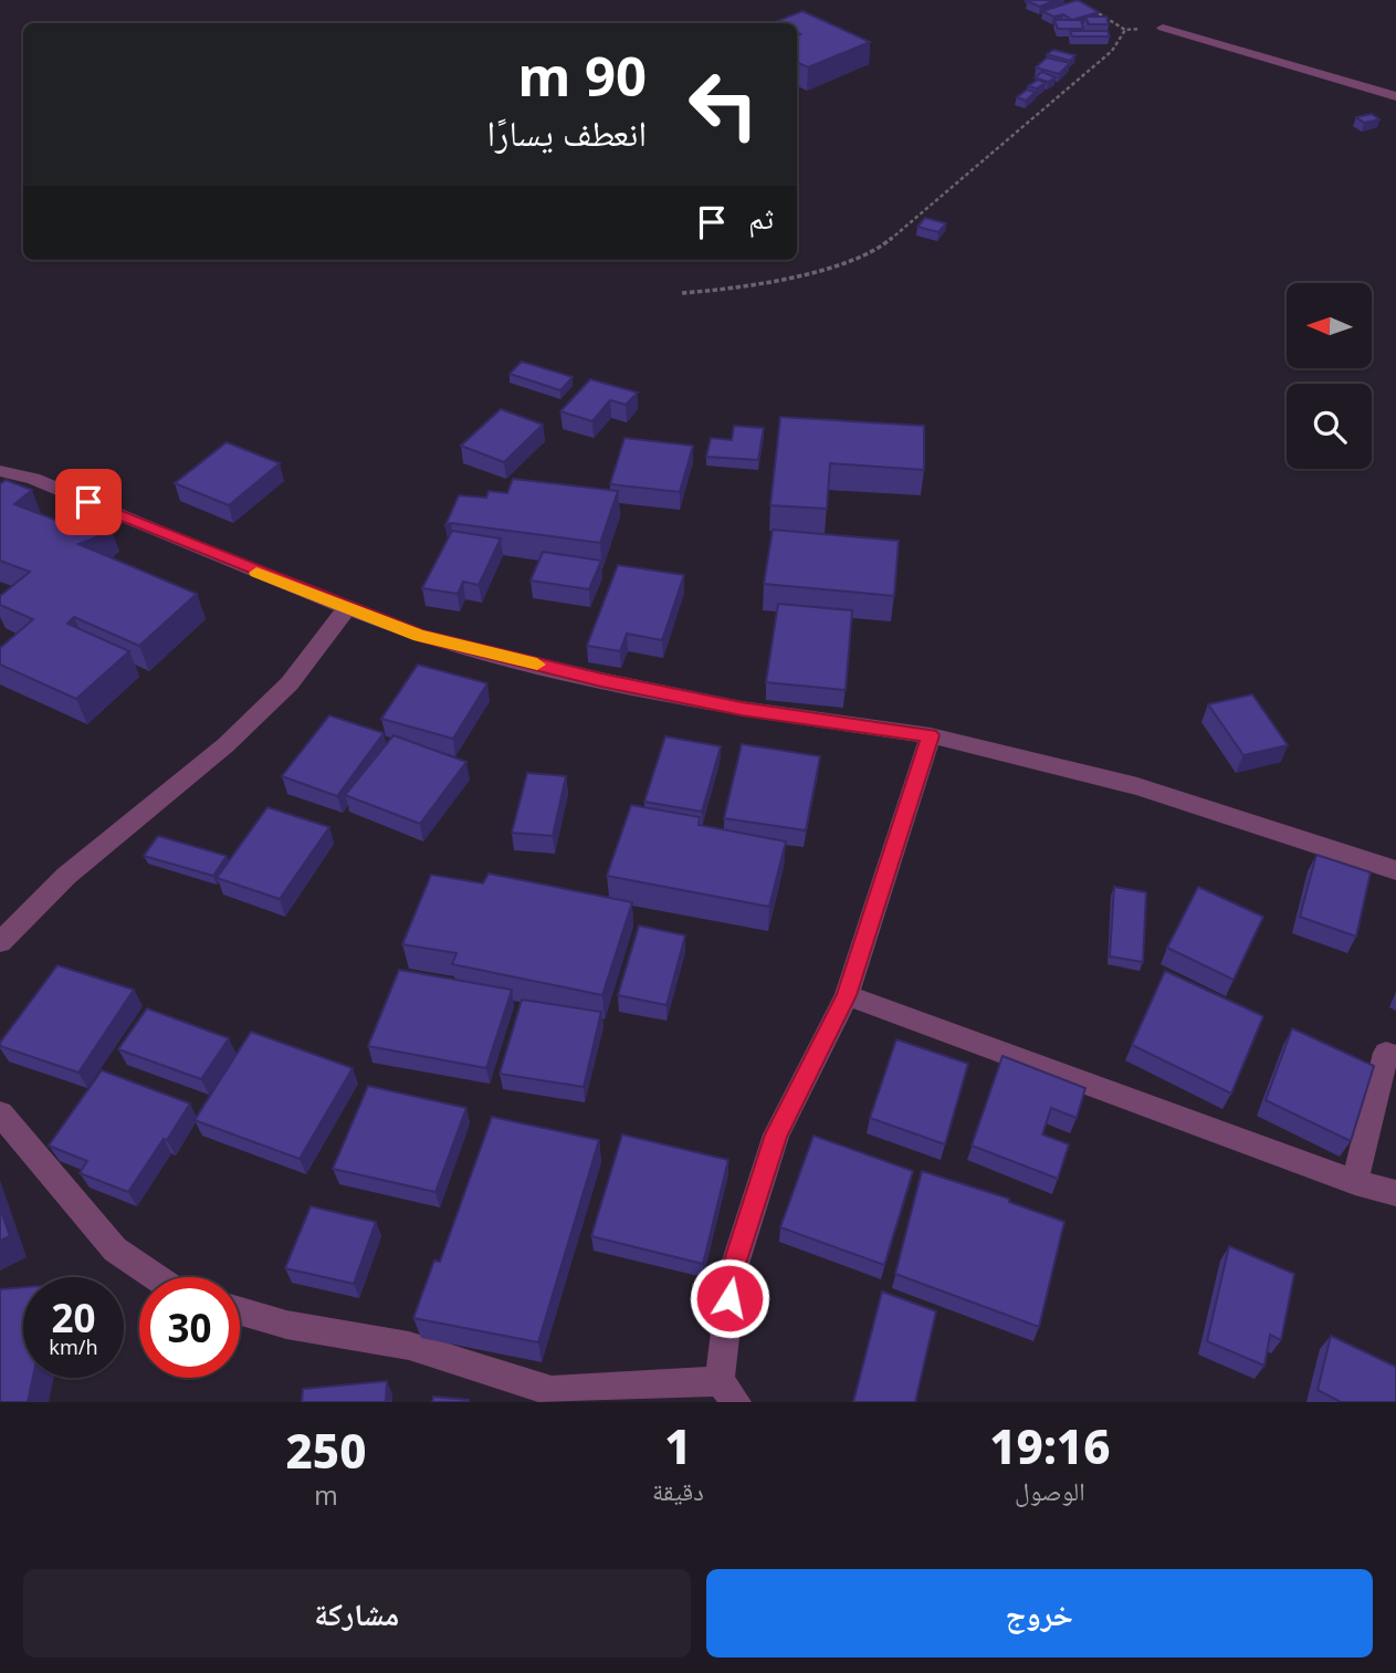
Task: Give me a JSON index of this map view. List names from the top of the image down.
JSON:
{
  "north": "left",
  "page": {
    "turn": ["90 m", "انعطف يسارًا"],
    "then": "ثم",
    "speed": "20 km/h",
    "limit": "30",
    "eta": [
      "19:16",
      "الوصول",
      "1",
      "دقيقة",
      "250",
      "m"
    ],
    "buttons": ["خروج", "مشاركة"]
  }
}
